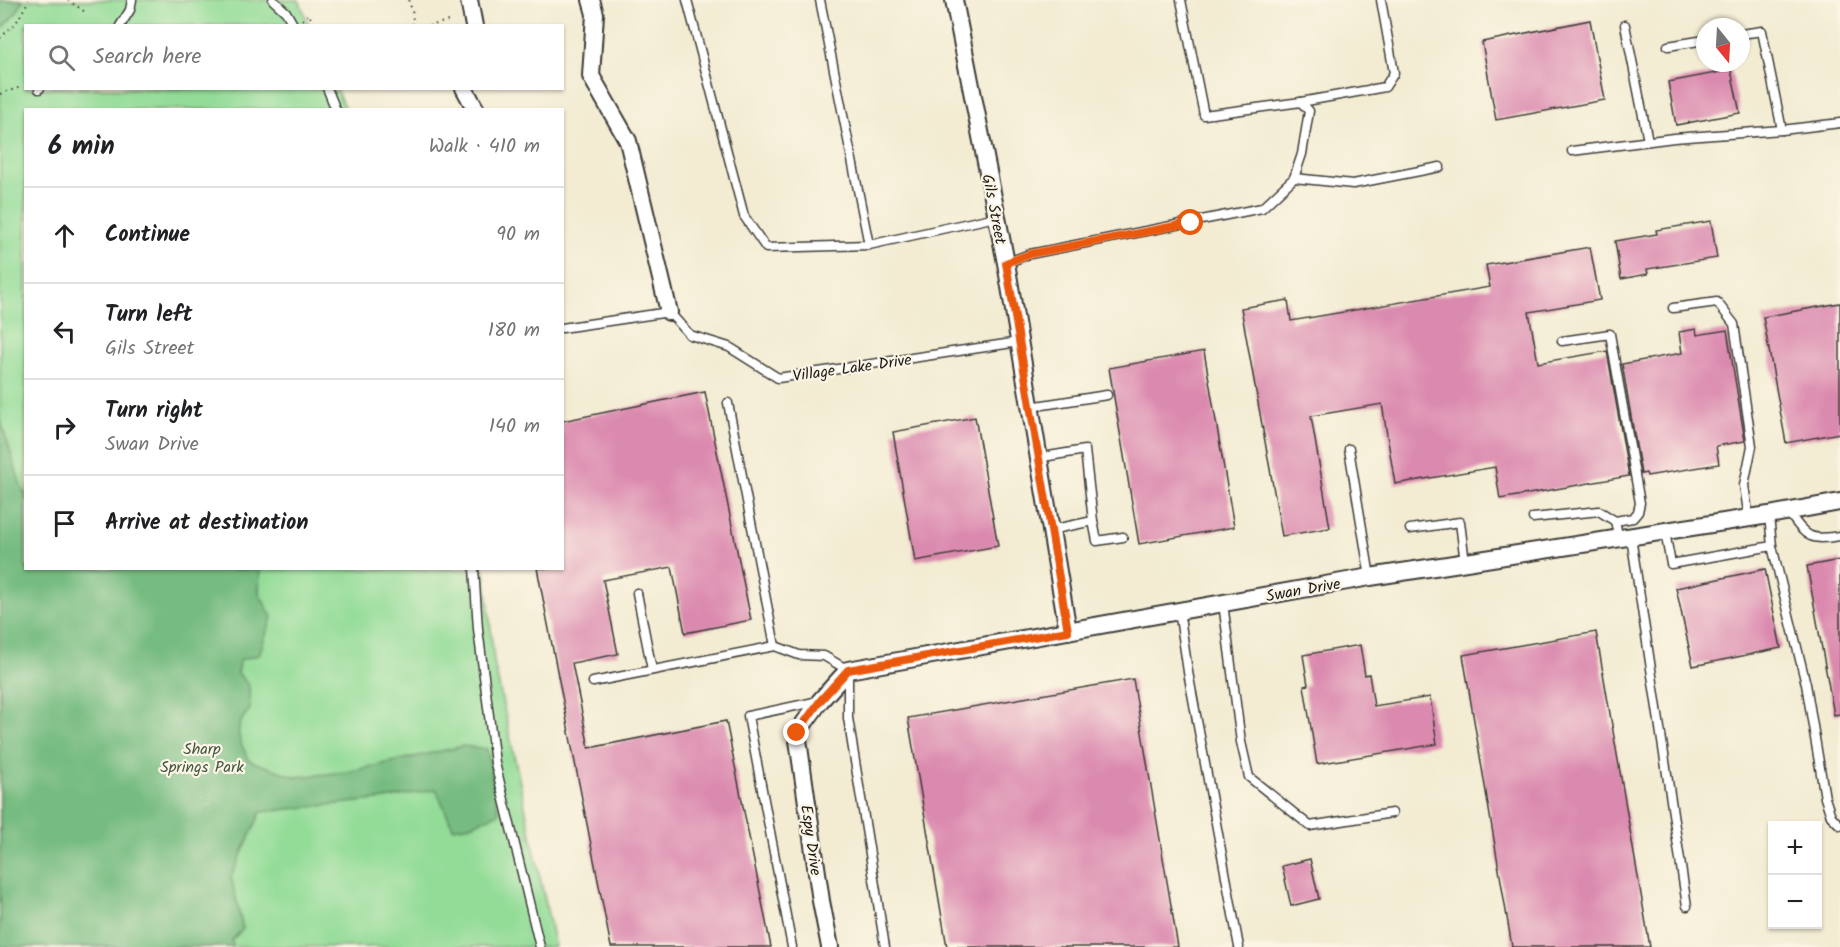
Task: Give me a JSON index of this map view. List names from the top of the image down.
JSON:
{
  "streets": {
    "street": [
      "Gils Street",
      "Village Lake Drive",
      "Swan Drive",
      "Espy Drive"
    ]
  },
  "crossings": [
    ["Gils Street", "Village Lake Drive"],
    ["Gils Street", "Swan Drive"]
  ],
  "parks": ["Sharp Springs Park"],
  "north": "bottom",
  "page": {
    "search": "Search here",
    "heading": ["6 min", "Walk · 410 m"],
    "list": [
      ["Continue", "90 m"],
      ["Turn left", "Gils Street", "180 m"],
      ["Turn right", "Swan Drive", "140 m"],
      "Arrive at destination"
    ],
    "map_buttons": ["+", "−"]
  }
}
